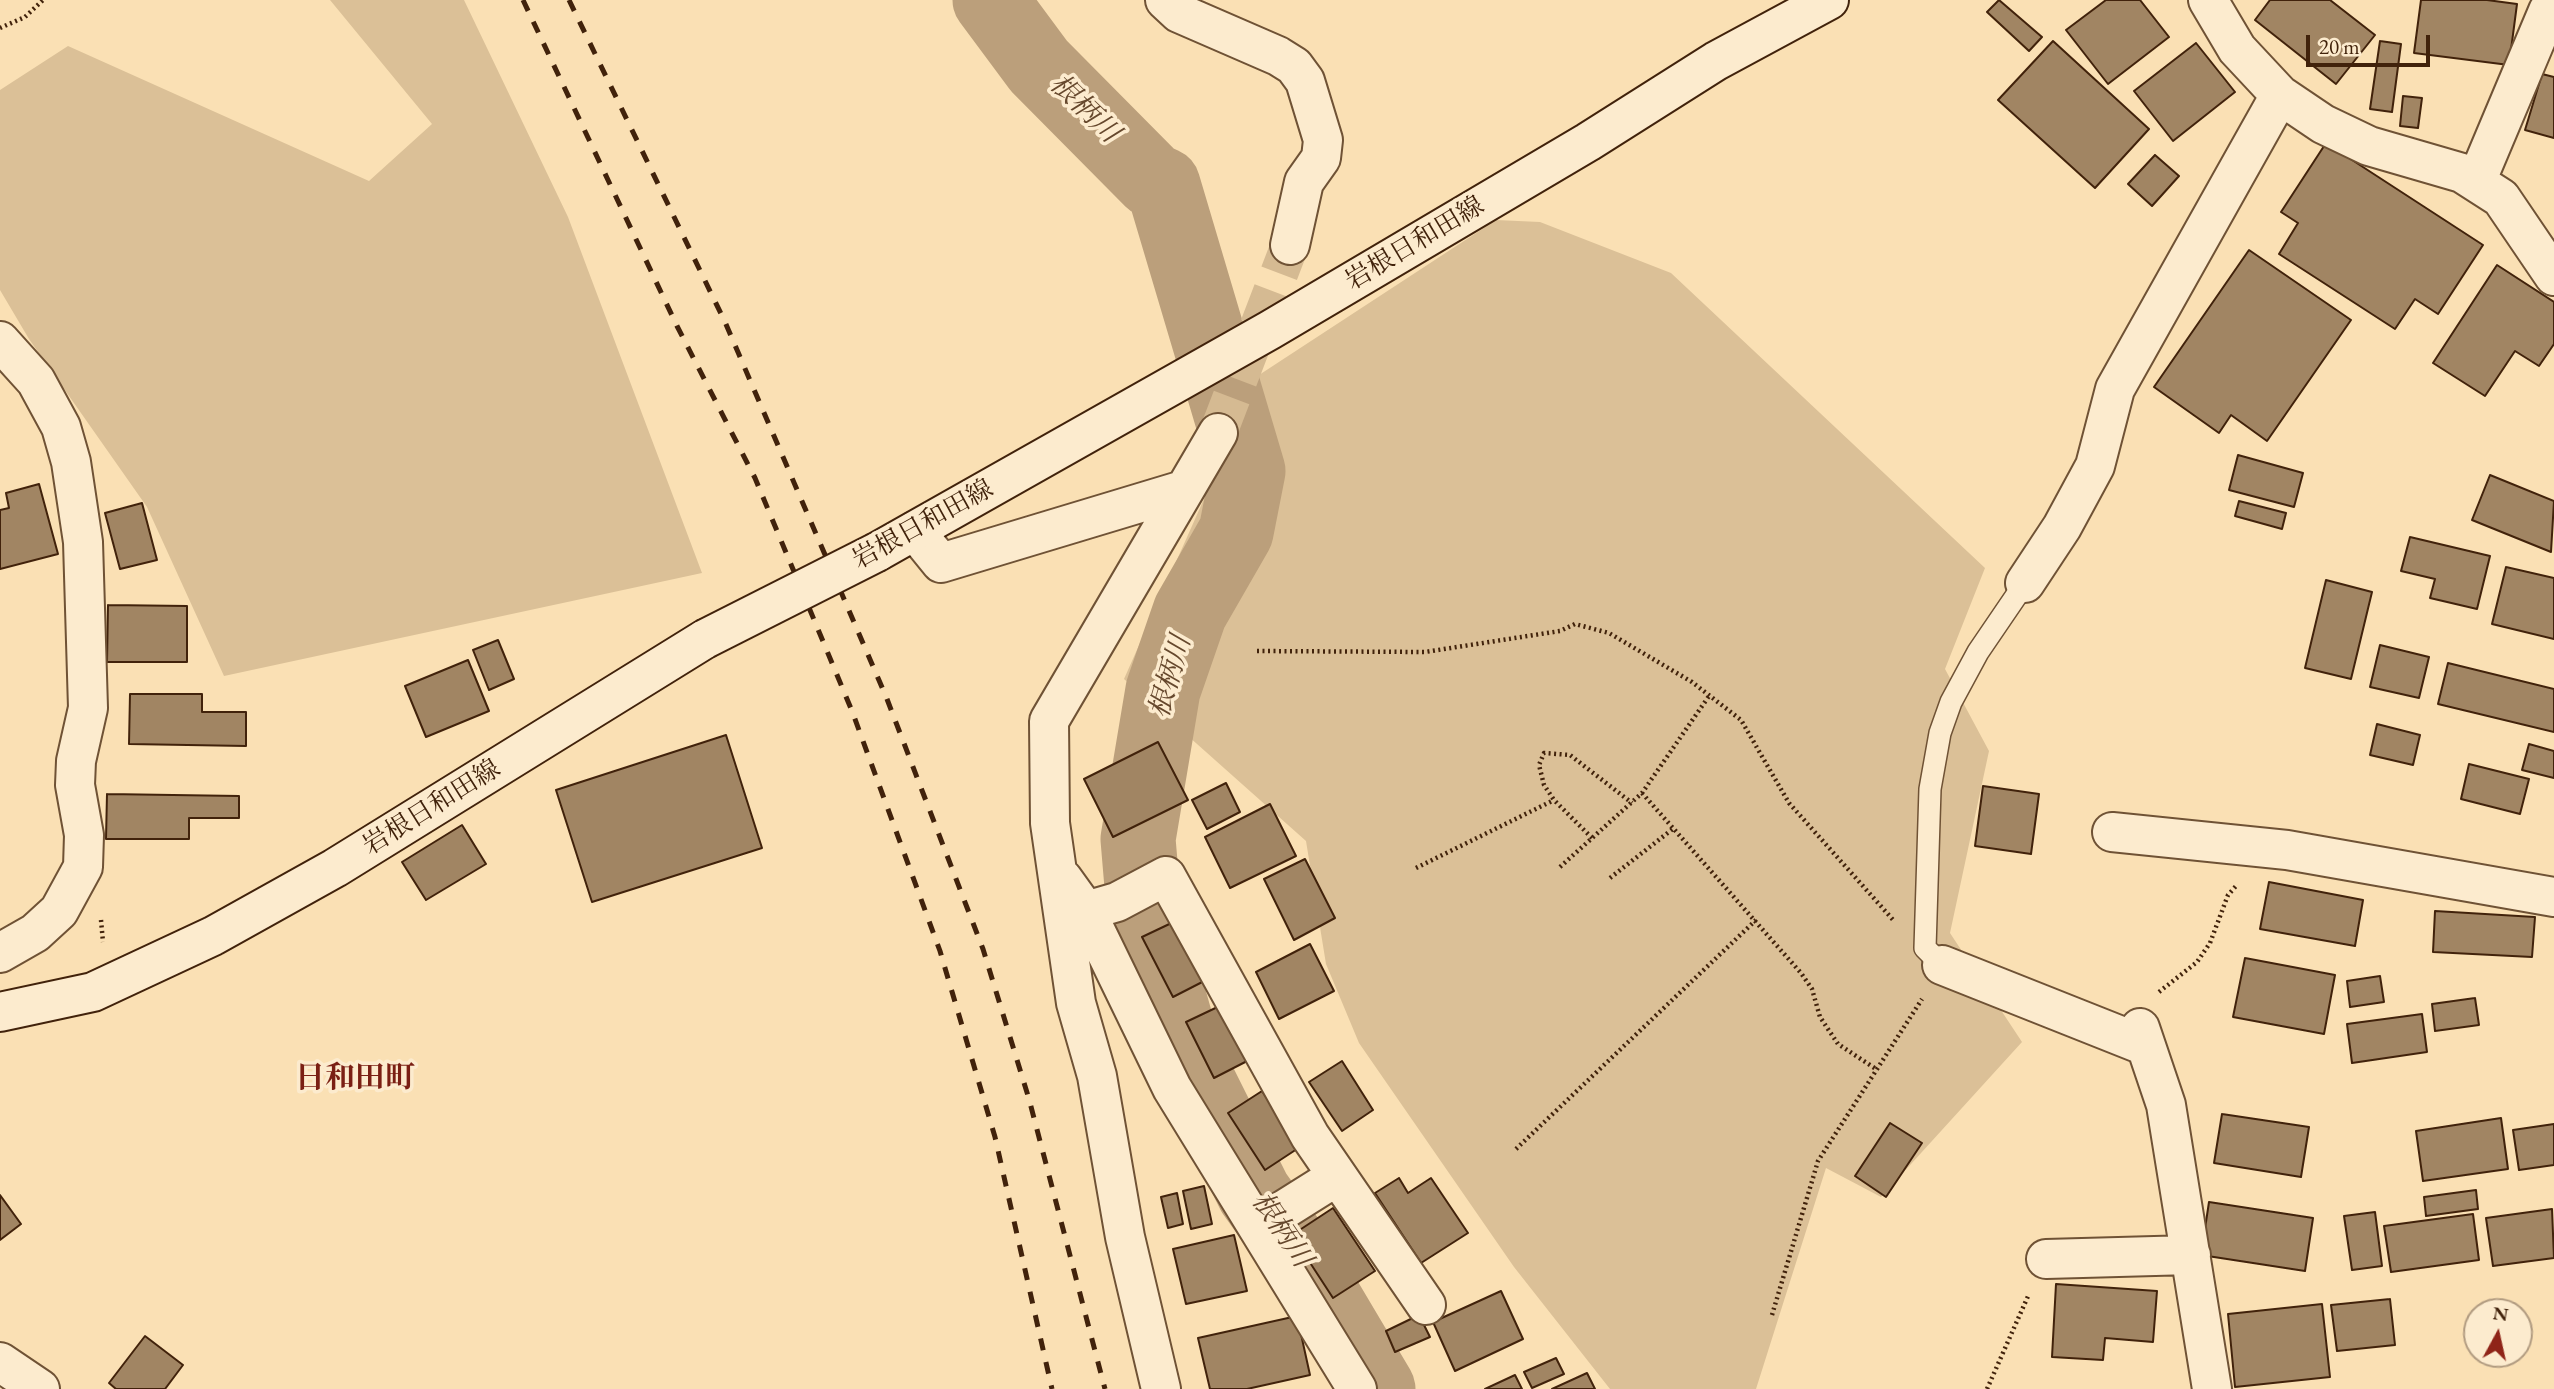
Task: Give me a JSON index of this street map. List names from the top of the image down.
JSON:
{
  "streets": {
    "street": ["岩根日和田線"]
  },
  "districts": ["日和田町"],
  "water": ["根柄川"],
  "scale_bar": "20 m",
  "north": "top"
}
